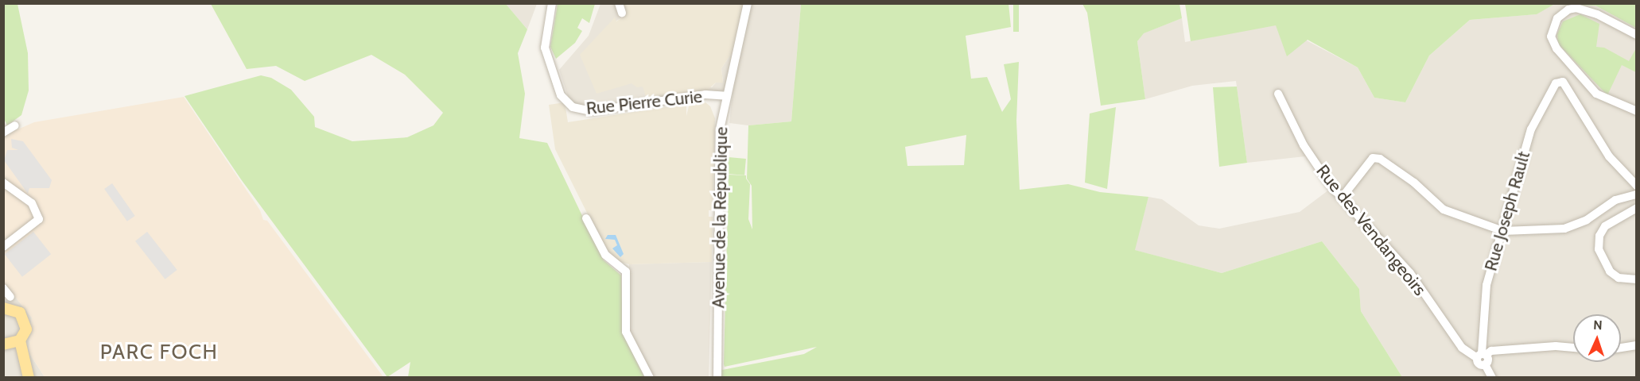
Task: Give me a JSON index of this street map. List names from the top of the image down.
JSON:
{
  "streets": {
    "street": [
      "Rue Pierre Curie",
      "Rue Joseph Rault",
      "Avenue de la République",
      "Rue des Vendangeoirs"
    ]
  },
  "crossings": [
    ["Rue Pierre Curie", "Avenue de la République"],
    ["Rue Joseph Rault", "Rue des Vendangeoirs"]
  ],
  "districts": ["PARC FOCH"],
  "north": "top"
}
